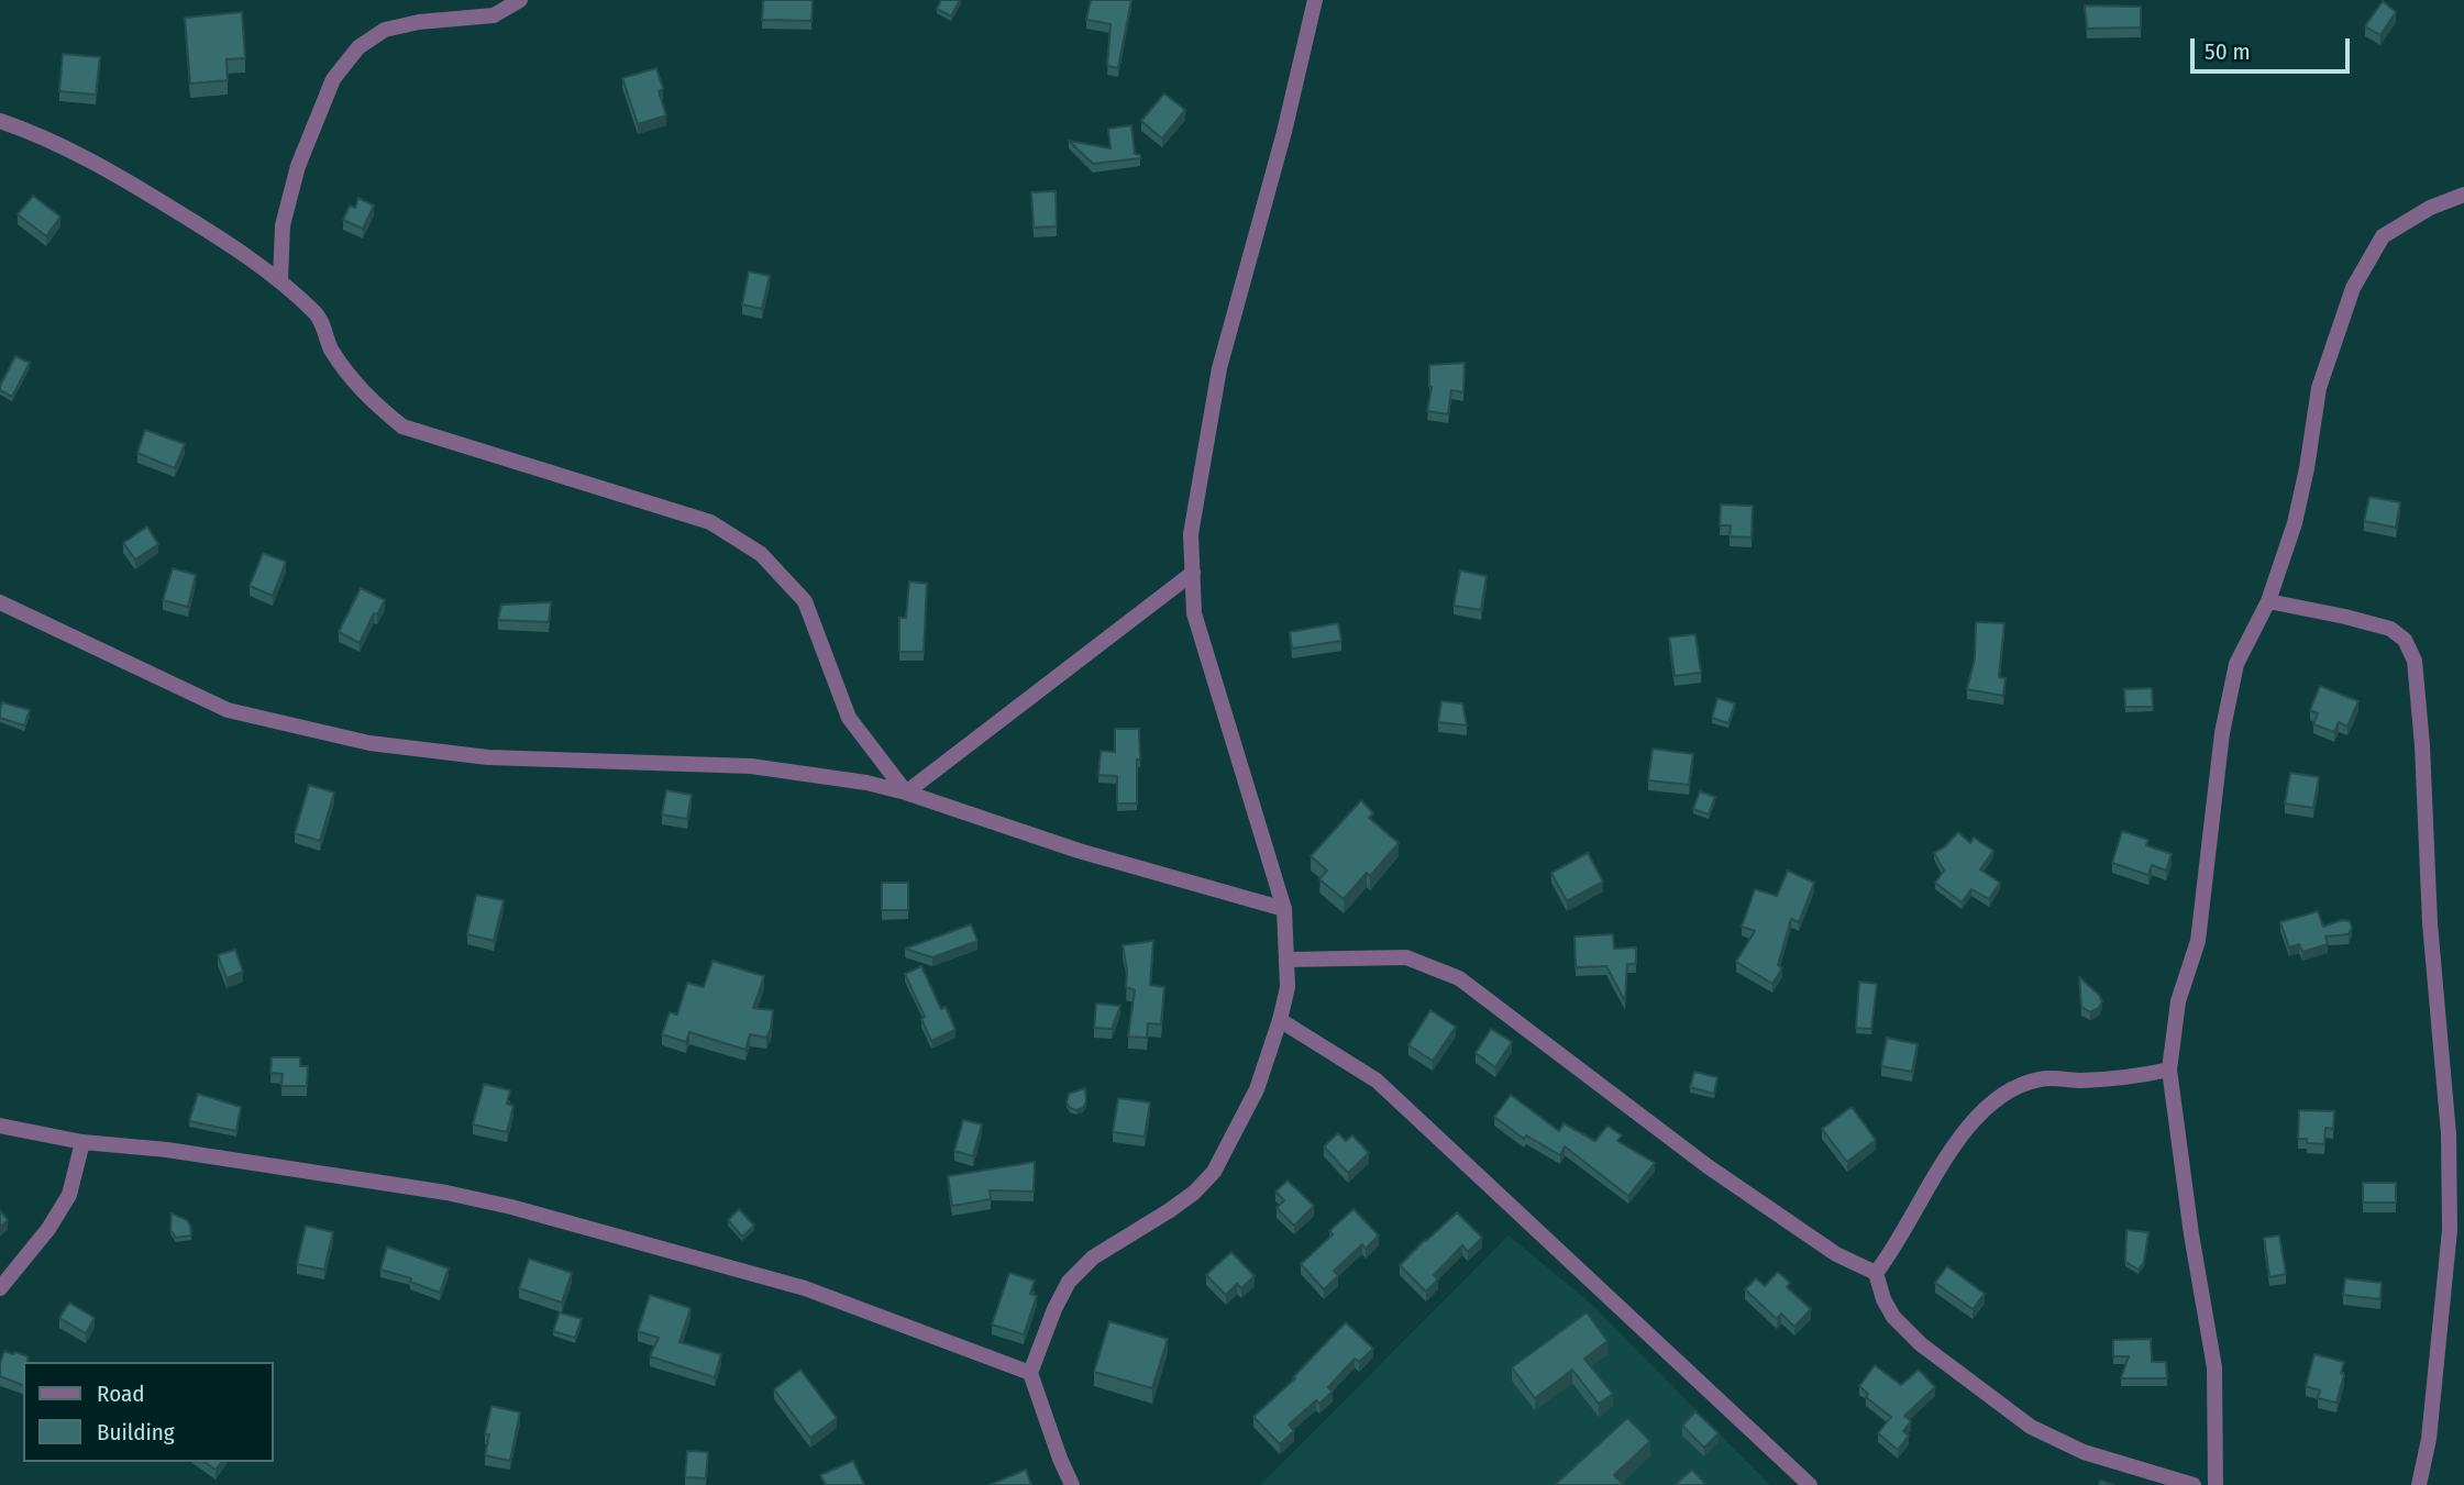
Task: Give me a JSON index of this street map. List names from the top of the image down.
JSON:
{
  "legend": ["Road", "Building"],
  "scale_bar": "50 m"
}
